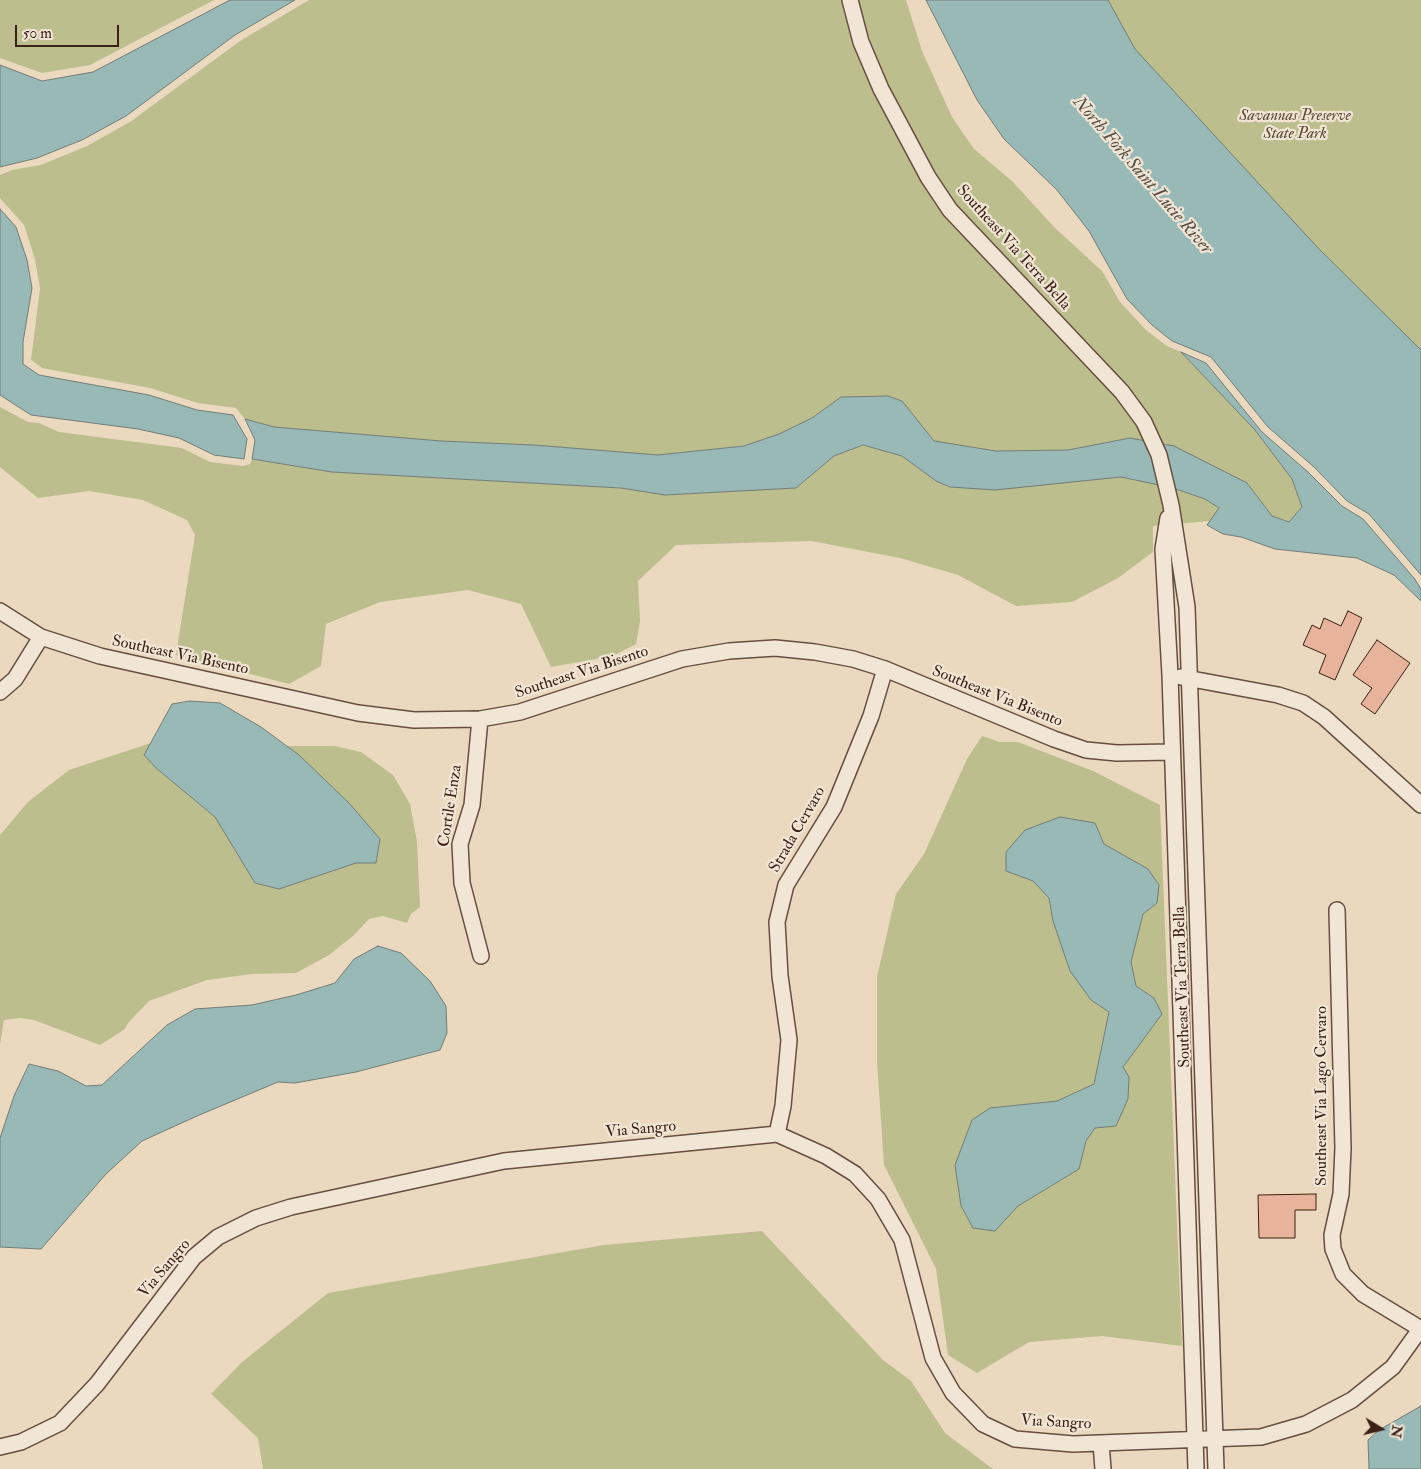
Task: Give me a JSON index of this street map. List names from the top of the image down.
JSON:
{
  "streets": {
    "street": [
      "Southeast Via Terra Bella",
      "Southeast Via Bisento",
      "Cortile Enza",
      "Strada Cervaro",
      "Southeast Via Lago Cervaro",
      "Via Sangro"
    ]
  },
  "crossings": [
    ["Southeast Via Terra Bella", "Southeast Via Bisento"],
    ["Southeast Via Terra Bella", "Via Sangro"],
    ["Southeast Via Bisento", "Cortile Enza"],
    ["Southeast Via Bisento", "Strada Cervaro"],
    ["Strada Cervaro", "Via Sangro"],
    ["Southeast Via Lago Cervaro", "Via Sangro"]
  ],
  "water": ["North Fork Saint Lucie River"],
  "parks": ["Savannas Preserve State Park"],
  "scale_bar": "50 m",
  "north": "right"
}
